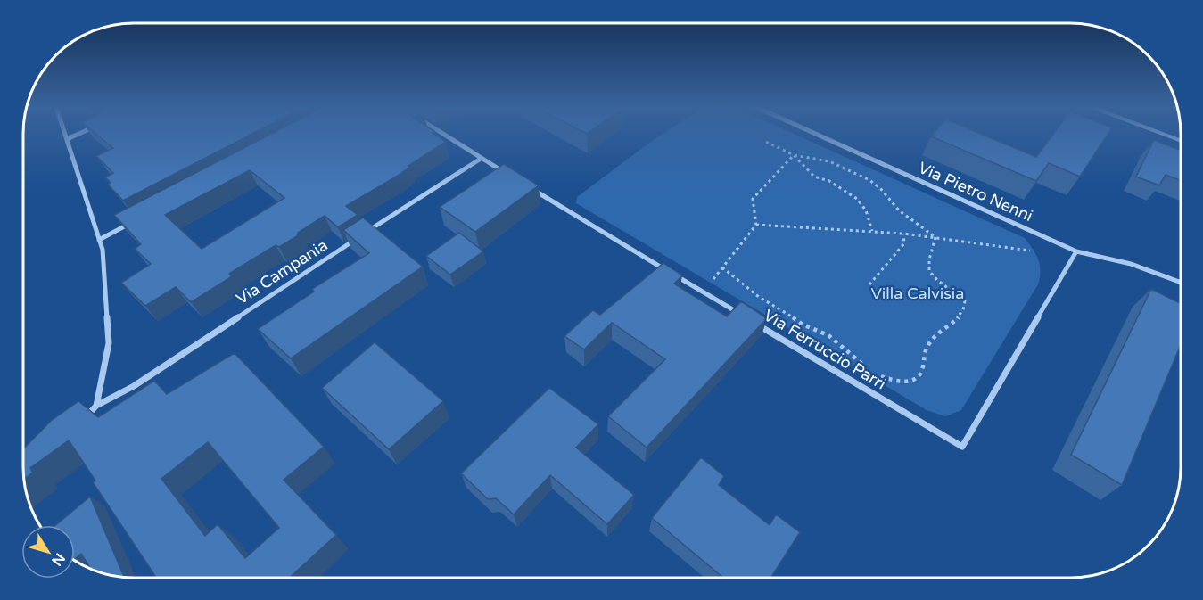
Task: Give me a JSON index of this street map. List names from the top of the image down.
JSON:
{
  "streets": {
    "street": ["Via Pietro Nenni", "Via Campania", "Via Ferruccio Parri"]
  },
  "crossings": [
    ["Via Pietro Nenni", "Via Ferruccio Parri"]
  ],
  "parks": ["Villa Calvisia"],
  "north": "bottom right"
}
